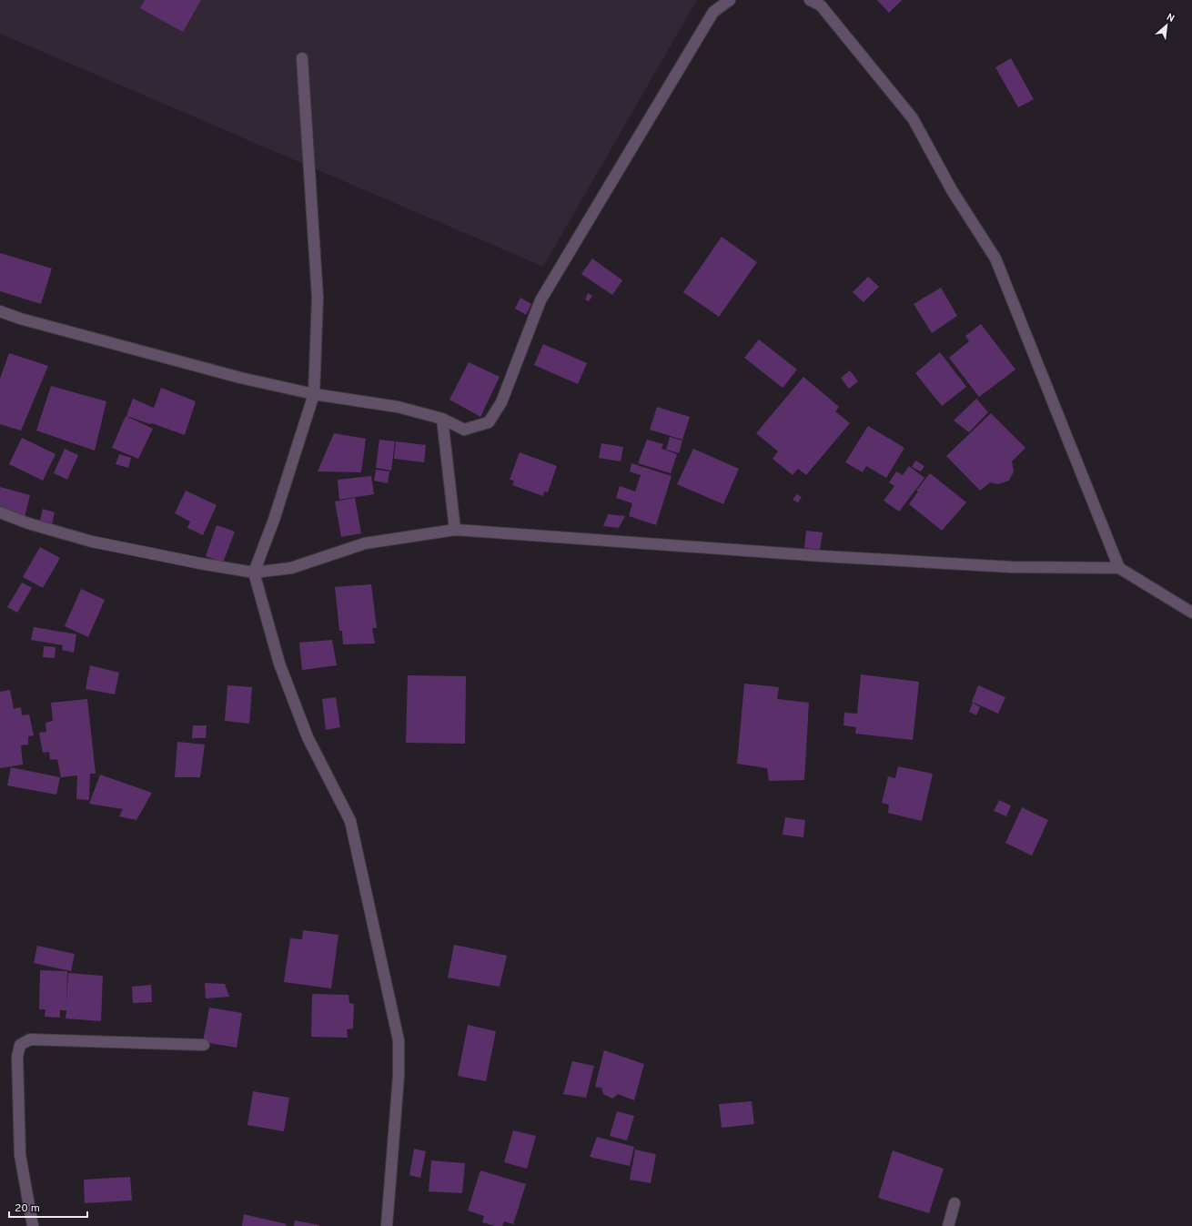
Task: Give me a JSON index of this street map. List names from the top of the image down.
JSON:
{
  "scale_bar": "20 m",
  "north": "top right"
}
